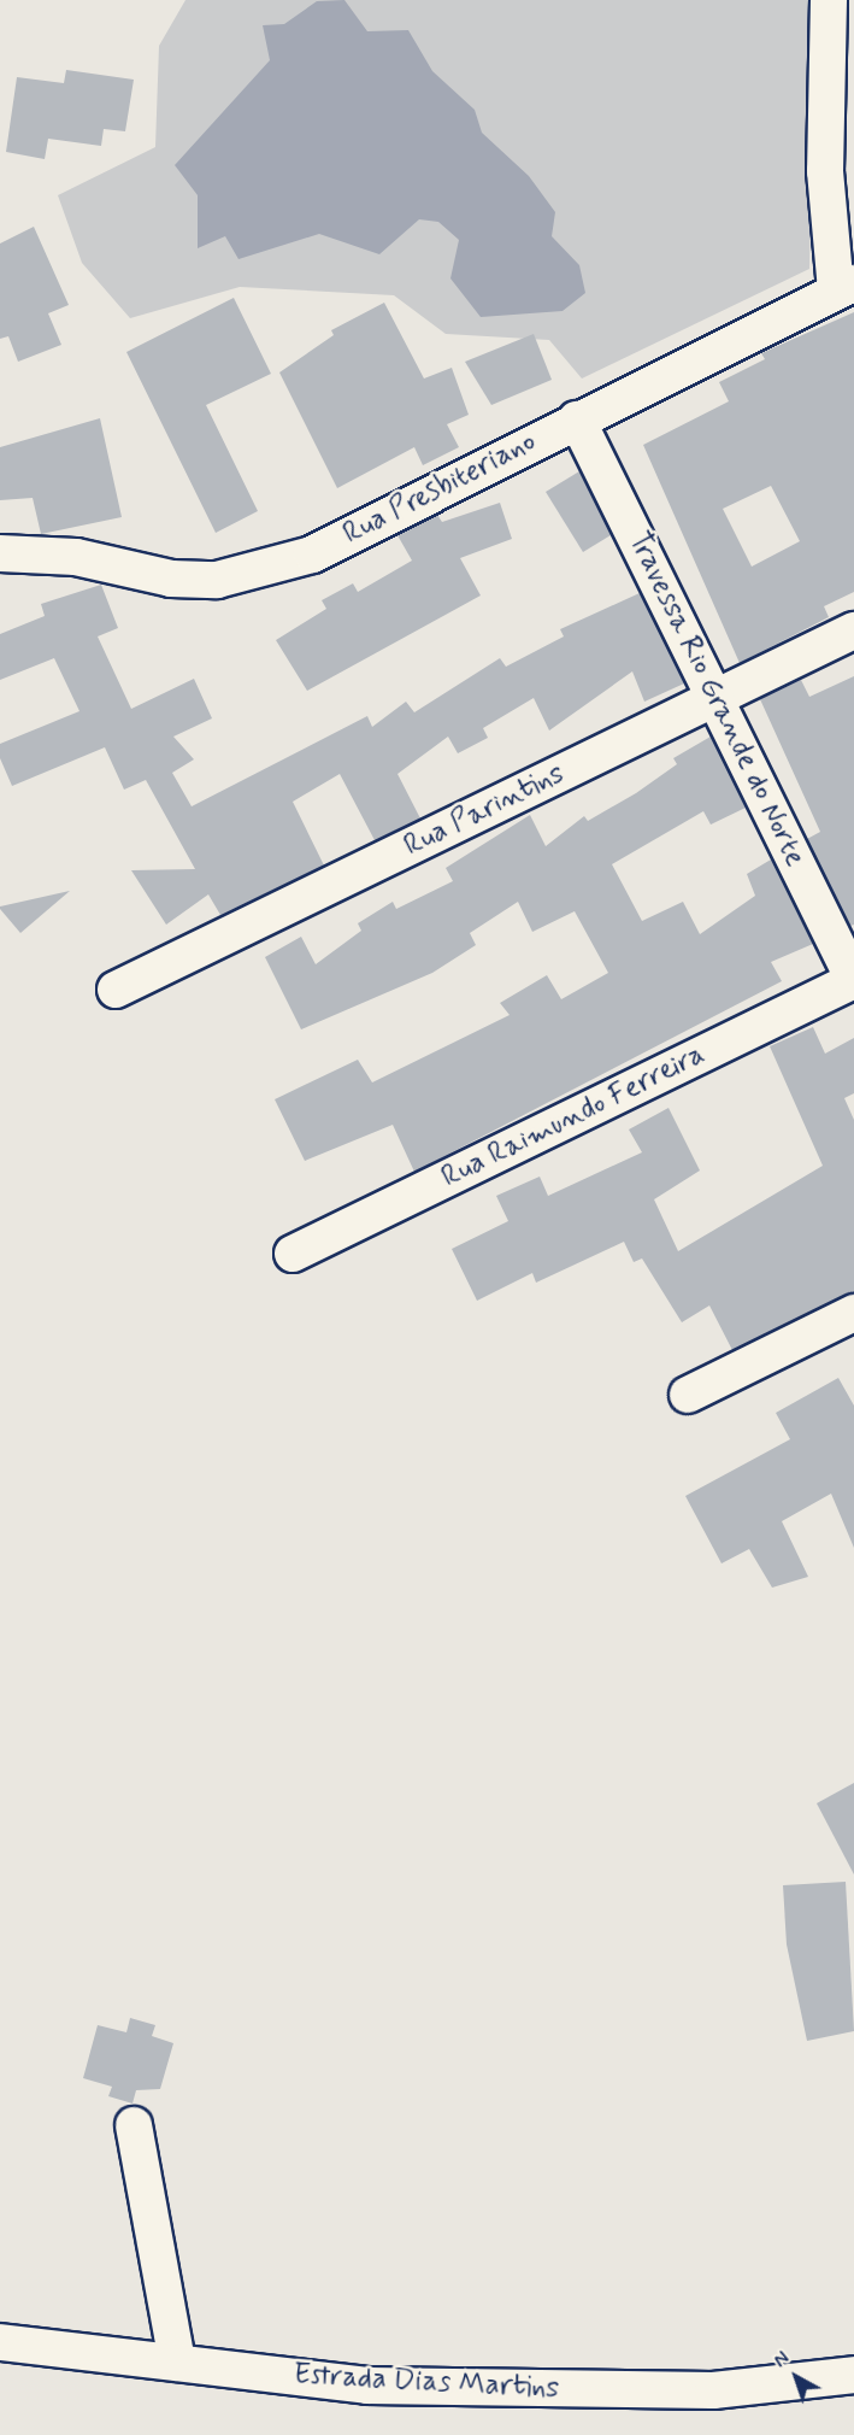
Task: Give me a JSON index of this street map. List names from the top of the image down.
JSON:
{
  "streets": {
    "street": [
      "Rua Presbiteriano",
      "Travessa Rio Grande do Norte",
      "Rua Parintins",
      "Rua Raimundo Ferreira",
      "Estrada Dias Martins"
    ]
  },
  "crossings": [
    ["Rua Presbiteriano", "Travessa Rio Grande do Norte"],
    ["Travessa Rio Grande do Norte", "Rua Parintins"],
    ["Travessa Rio Grande do Norte", "Rua Raimundo Ferreira"]
  ],
  "north": "top left"
}
